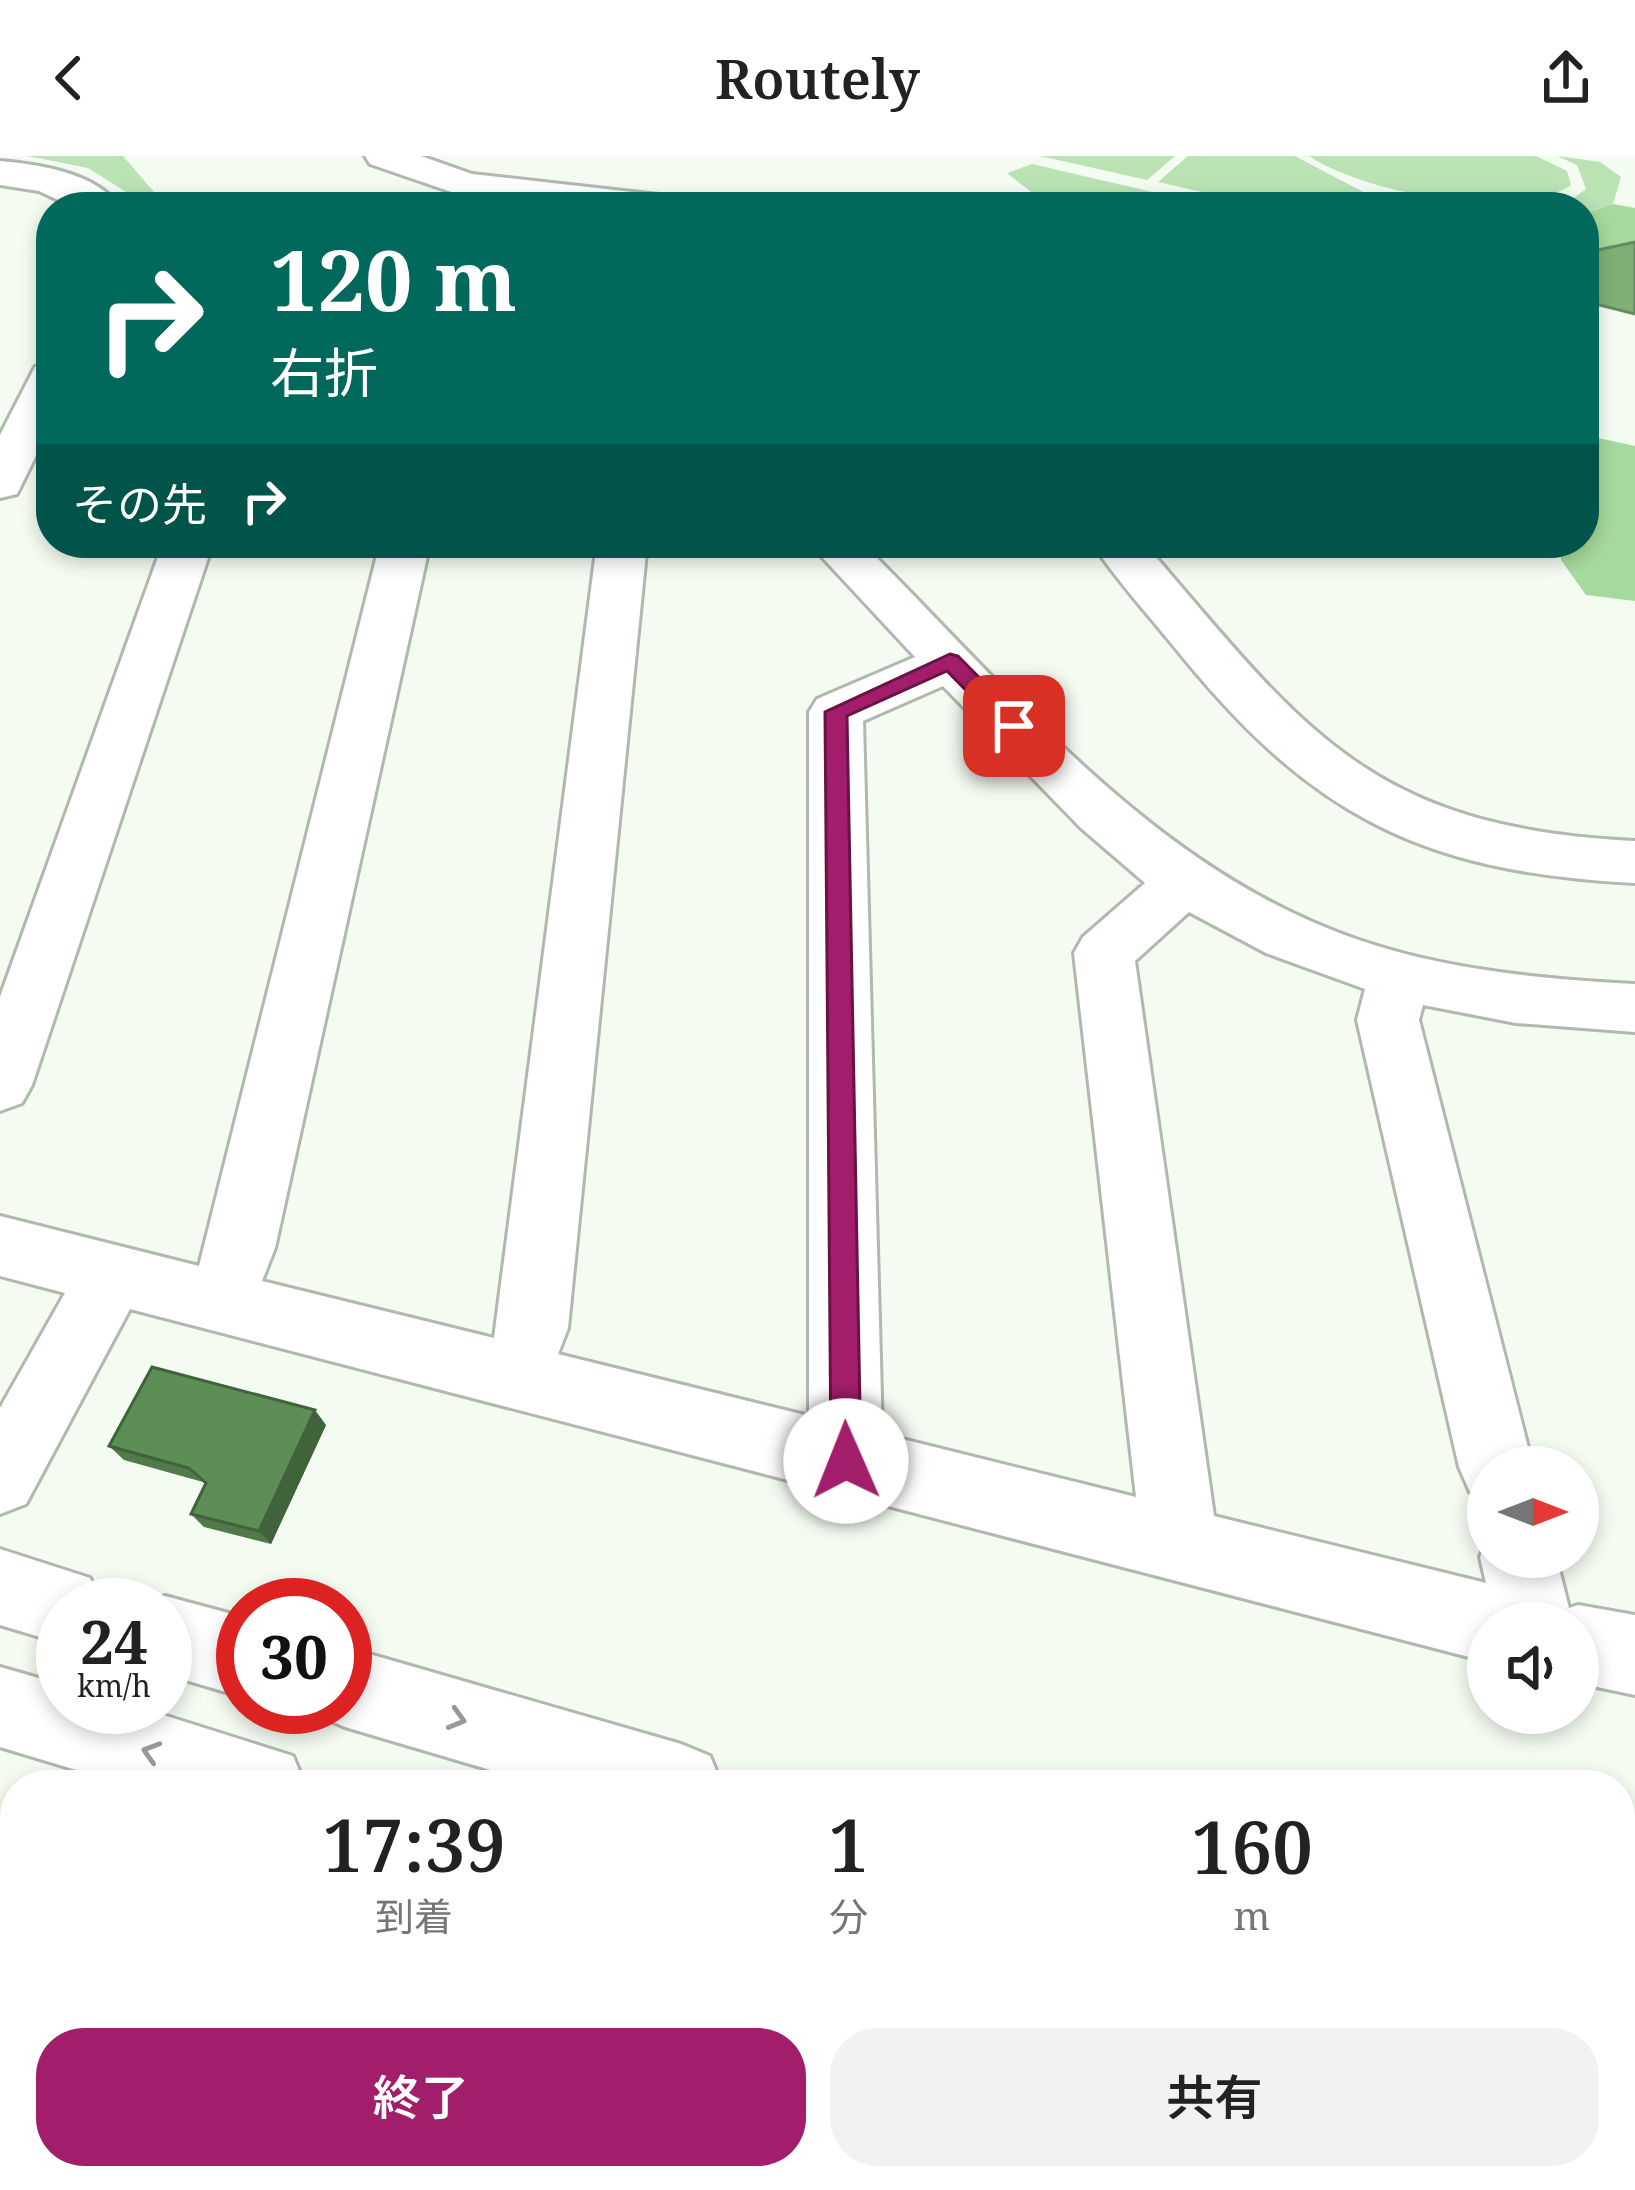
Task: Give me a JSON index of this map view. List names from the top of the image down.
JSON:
{
  "north": "right",
  "page": {
    "header": "Routely",
    "turn": ["120 m", "右折"],
    "then": "その先",
    "speed": "24 km/h",
    "limit": "30",
    "eta": [
      "17:39",
      "到着",
      "1",
      "分",
      "160",
      "m"
    ],
    "buttons": ["終了", "共有"]
  }
}
